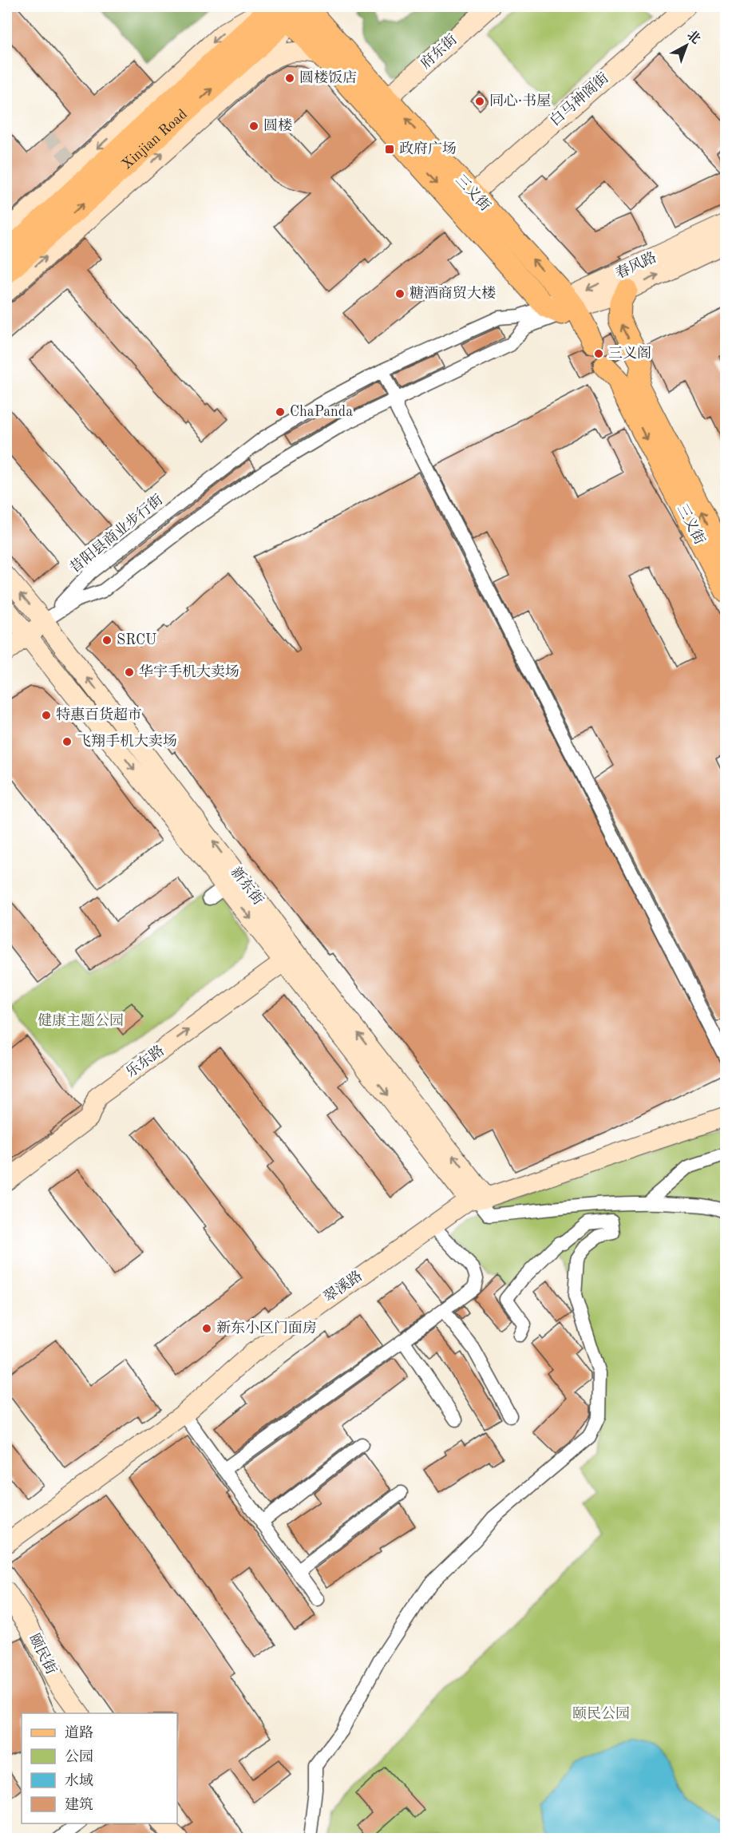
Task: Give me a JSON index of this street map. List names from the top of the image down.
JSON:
{
  "streets": {
    "main road": [
      "府东街",
      "白马神阁街",
      "Xinjian Road",
      "三义街",
      "春风路",
      "新东街",
      "乐东路",
      "翠溪路",
      "颐民街"
    ],
    "street": ["昔阳县商业步行街"]
  },
  "crossings": [
    ["府东街", "三义街"],
    ["白马神阁街", "三义街"],
    ["Xinjian Road", "三义街"],
    ["三义街", "春风路"],
    ["三义街", "昔阳县商业步行街"],
    ["春风路", "昔阳县商业步行街"],
    ["昔阳县商业步行街", "新东街"],
    ["新东街", "乐东路"],
    ["新东街", "翠溪路"]
  ],
  "one_way": ["乐东路"],
  "parks": ["健康主题公园", "颐民公园"],
  "places": {
    "other": [
      "圆楼饭店",
      "同心·书屋",
      "圆楼",
      "糖酒商贸大楼",
      "三义阁",
      "ChaPanda",
      "SRCU",
      "华宇手机大卖场",
      "特惠百货超市",
      "飞翔手机大卖场",
      "新东小区门面房"
    ],
    "transit": ["政府广场"]
  },
  "legend": [
    "道路",
    "公园",
    "水域",
    "建筑"
  ],
  "north": "top right"
}
